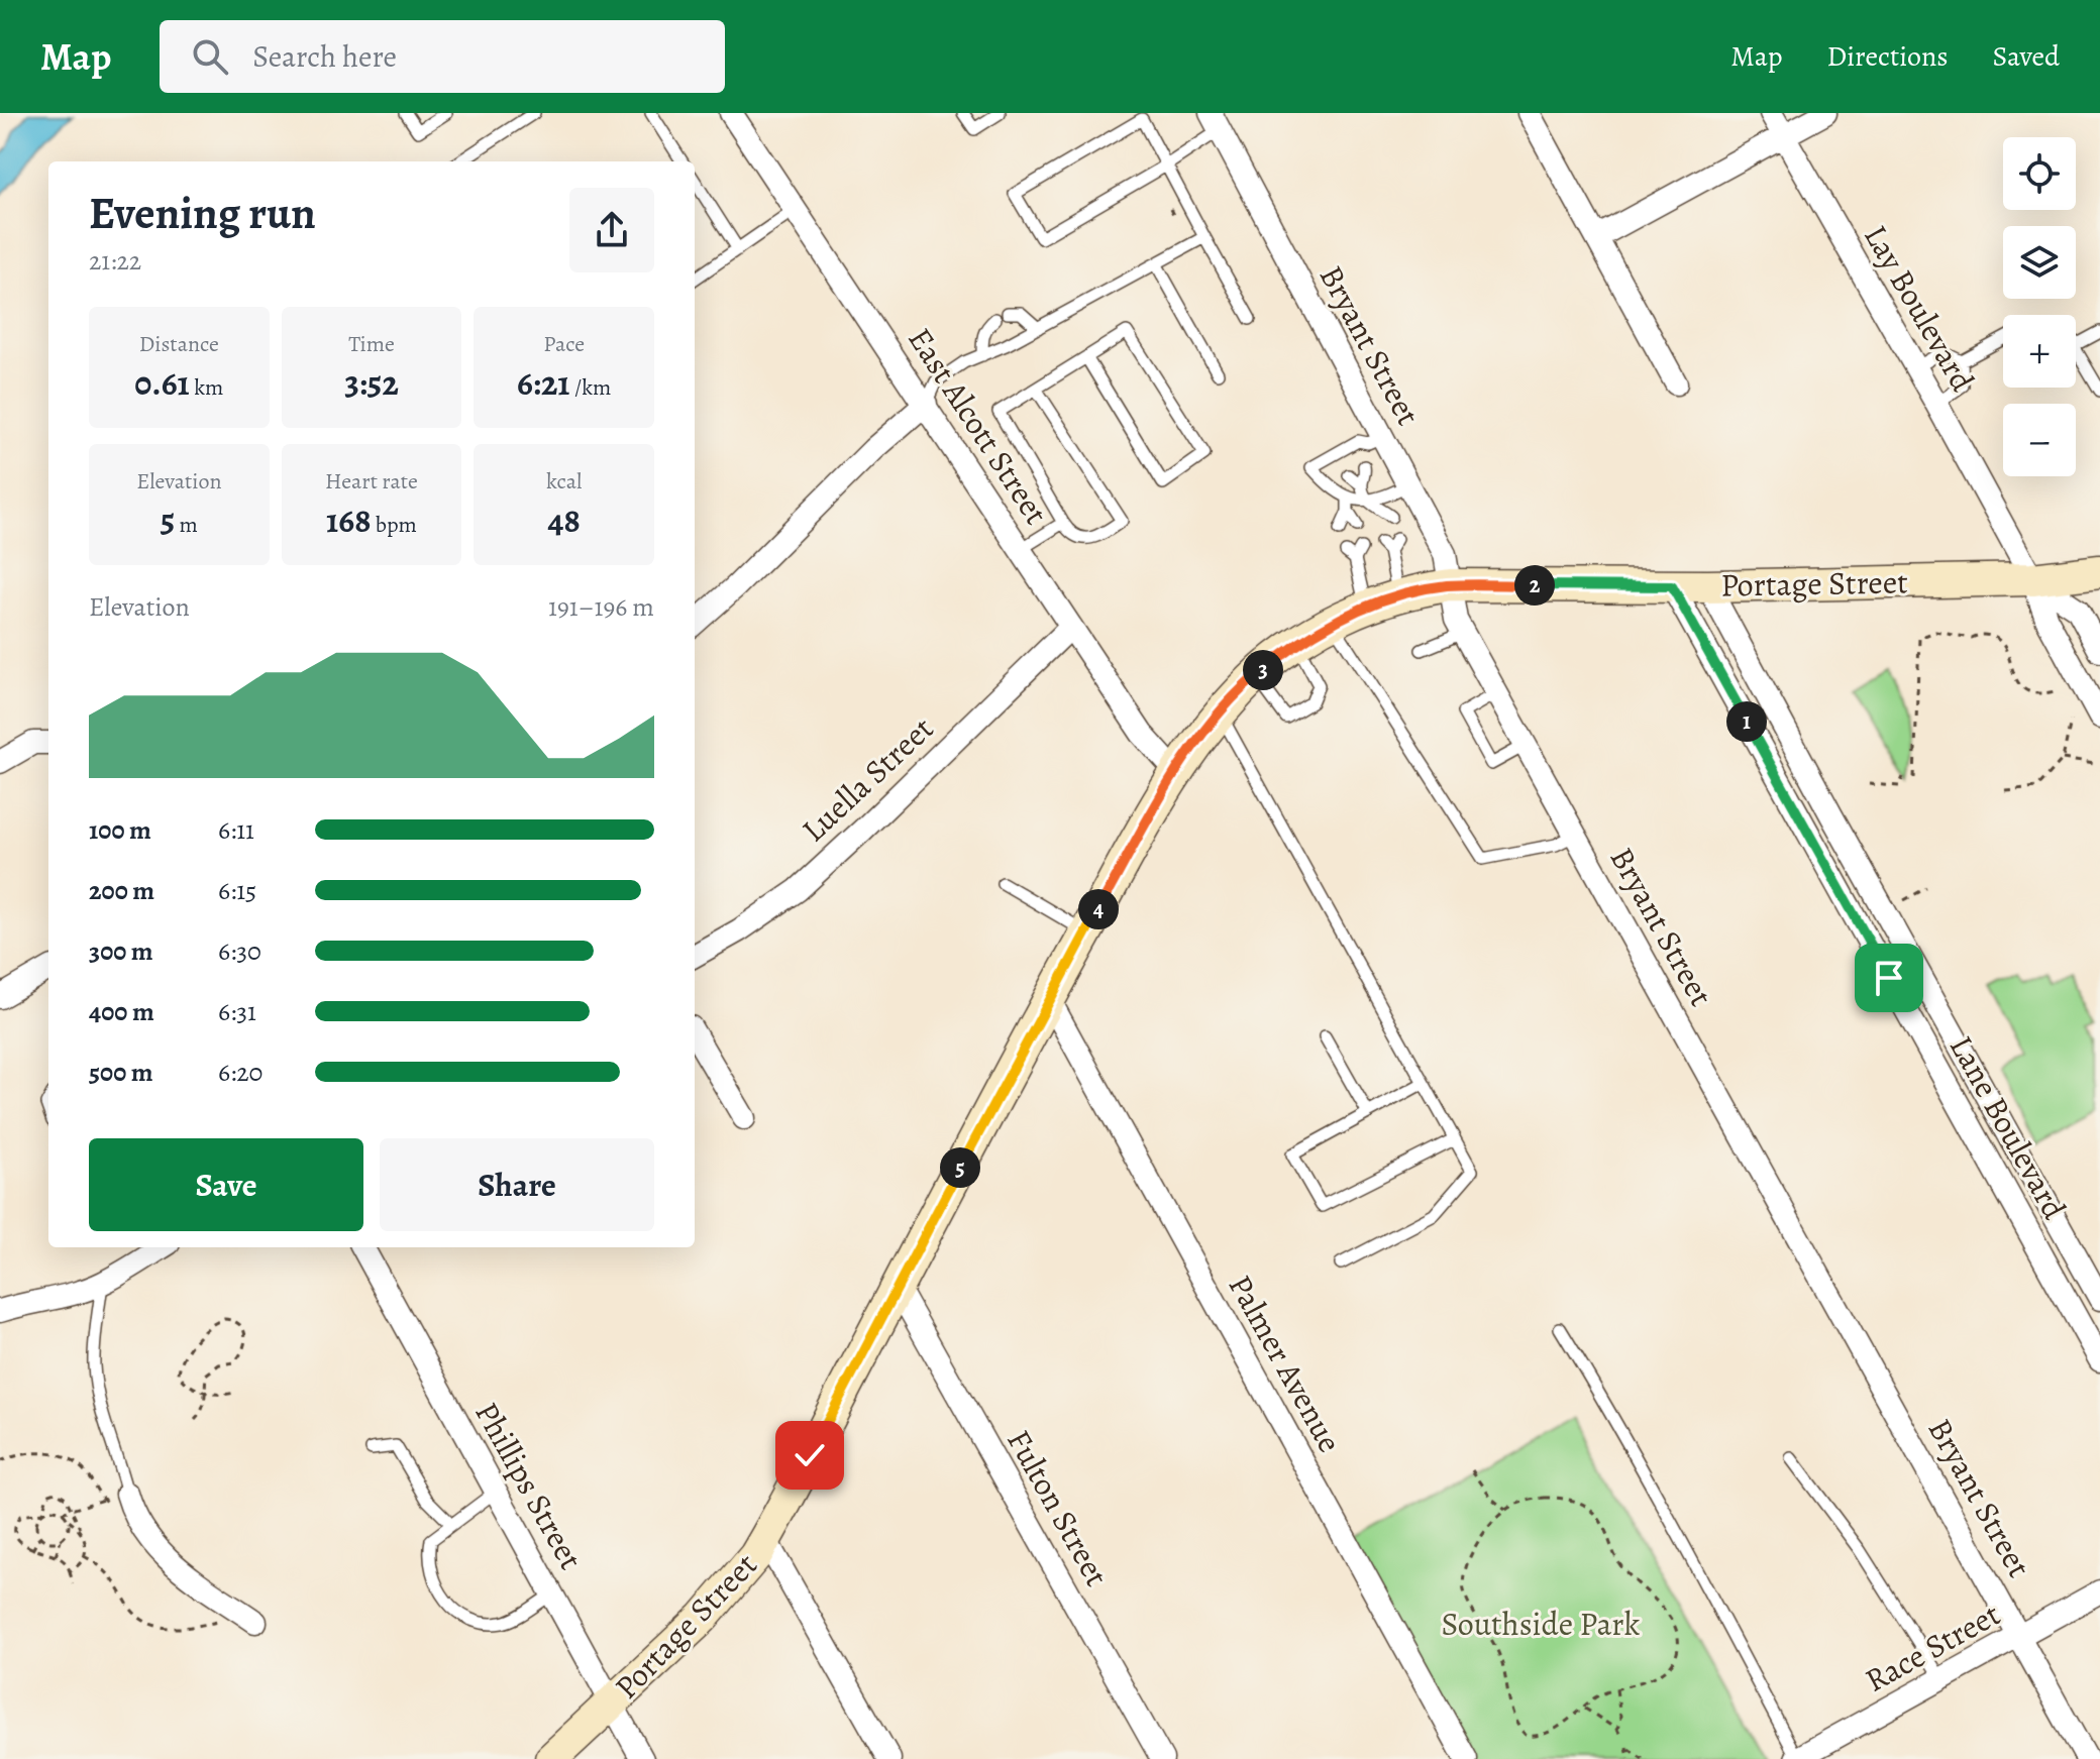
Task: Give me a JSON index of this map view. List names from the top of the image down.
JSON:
{
  "streets": {
    "main road": ["Portage Street"],
    "street": [
      "Lay Boulevard",
      "Bryant Street",
      "East Alcott Street",
      "Luella Street",
      "Lane Boulevard",
      "Palmer Avenue",
      "Phillips Street",
      "Fulton Street",
      "Race Street"
    ]
  },
  "crossings": [
    ["Lay Boulevard", "Portage Street"],
    ["Bryant Street", "Portage Street"],
    ["Bryant Street", "Race Street"],
    ["East Alcott Street", "Portage Street"],
    ["East Alcott Street", "Luella Street"],
    ["Portage Street", "Lane Boulevard"],
    ["Portage Street", "Palmer Avenue"],
    ["Portage Street", "Phillips Street"],
    ["Portage Street", "Fulton Street"]
  ],
  "parks": ["Southside Park"],
  "page": {
    "header": "Map",
    "search": "Search here",
    "nav": ["Map", "Directions", "Saved"],
    "map_buttons": ["+", "−"],
    "heading": ["Evening run", "21:22"],
    "stats": [
      ["Distance", "0.61 km"],
      ["Time", "3:52"],
      ["Pace", "6:21 /km"],
      ["Elevation", "5 m"],
      ["Heart rate", "168 bpm"],
      ["kcal", "48"]
    ],
    "pins": [
      "2",
      "3",
      "1",
      "4",
      "5"
    ],
    "chart": ["Elevation", "191–196 m"],
    "list": [
      {
        "name": "100 m",
        "note": "6:11"
      },
      {
        "name": "200 m",
        "note": "6:15"
      },
      {
        "name": "300 m",
        "note": "6:30"
      },
      {
        "name": "400 m",
        "note": "6:31"
      },
      {
        "name": "500 m",
        "note": "6:20"
      }
    ],
    "buttons": ["Save", "Share"]
  }
}
